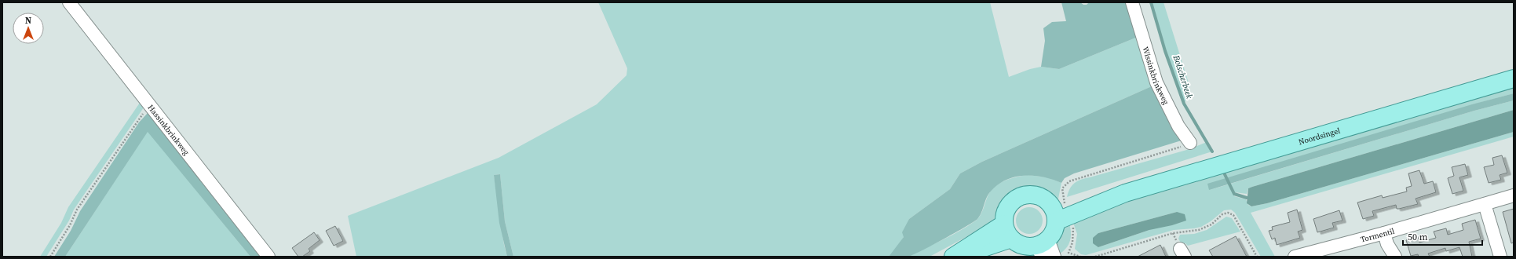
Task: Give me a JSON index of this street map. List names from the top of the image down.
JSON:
{
  "streets": {
    "main road": ["Noordsingel"],
    "street": ["Wissinkbrinkweg", "Hassinkbrinkweg", "Tormentil"]
  },
  "water": ["Bolscherbeek"],
  "scale_bar": "50 m",
  "north": "top"
}
